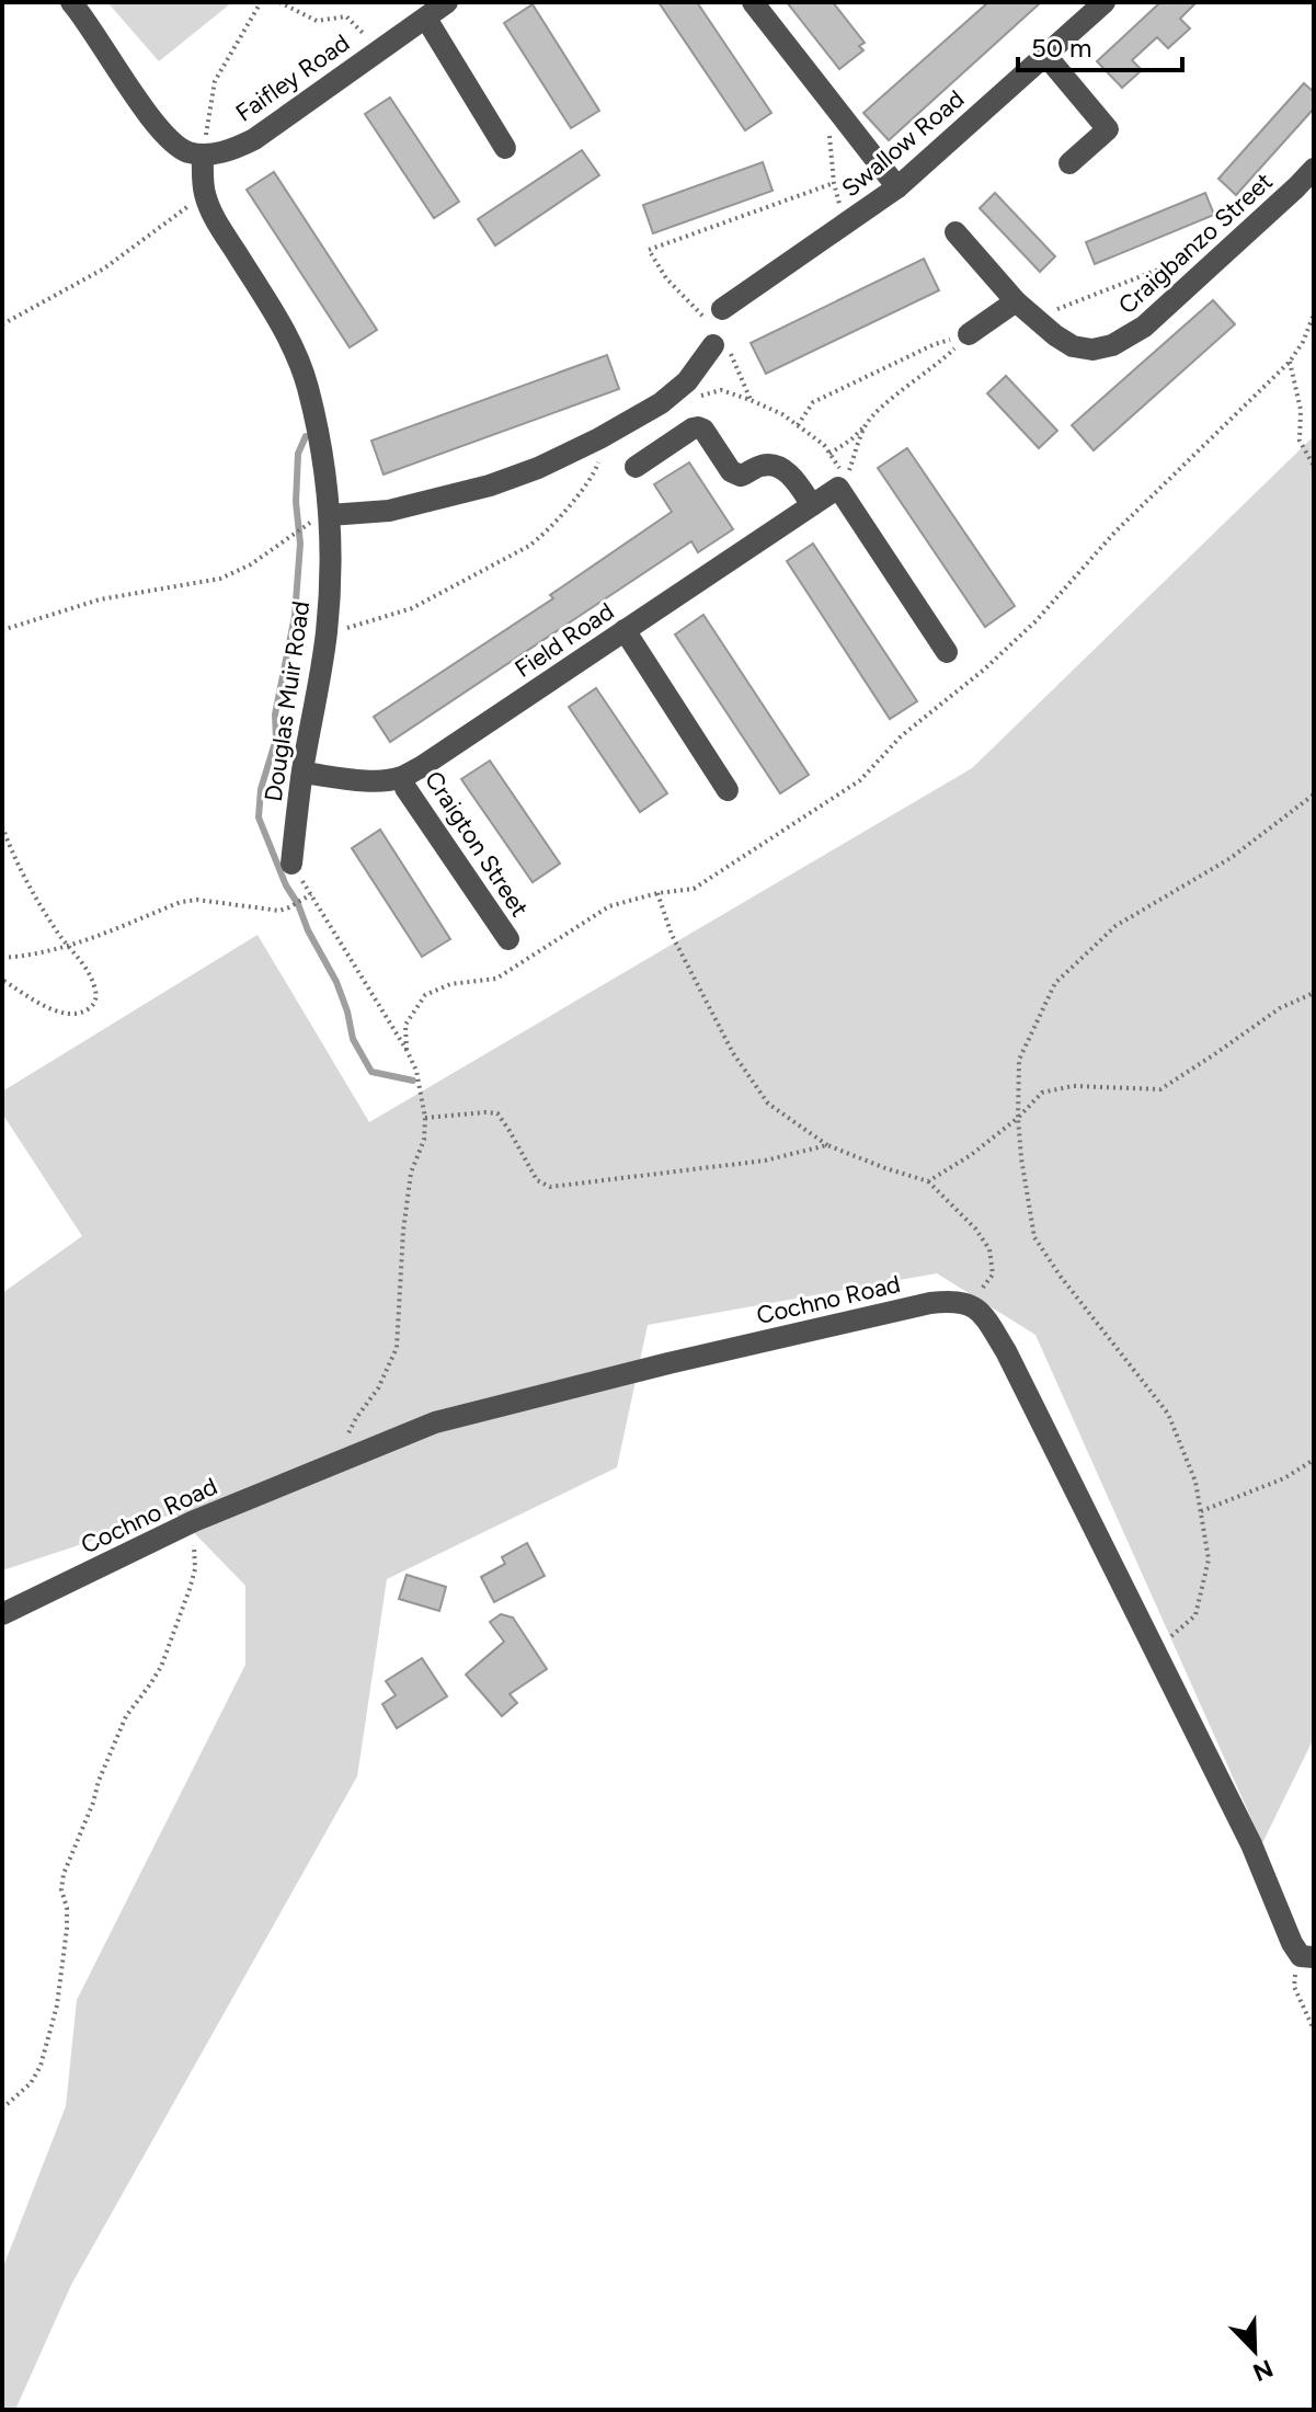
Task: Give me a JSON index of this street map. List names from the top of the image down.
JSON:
{
  "streets": {
    "street": [
      "Faifley Road",
      "Swallow Road",
      "Craigbanzo Street",
      "Field Road",
      "Douglas Muir Road",
      "Craigton Street",
      "Cochno Road"
    ]
  },
  "crossings": [
    ["Faifley Road", "Douglas Muir Road"],
    ["Swallow Road", "Douglas Muir Road"],
    ["Field Road", "Douglas Muir Road"],
    ["Field Road", "Craigton Street"]
  ],
  "scale_bar": "50 m",
  "north": "bottom right"
}
